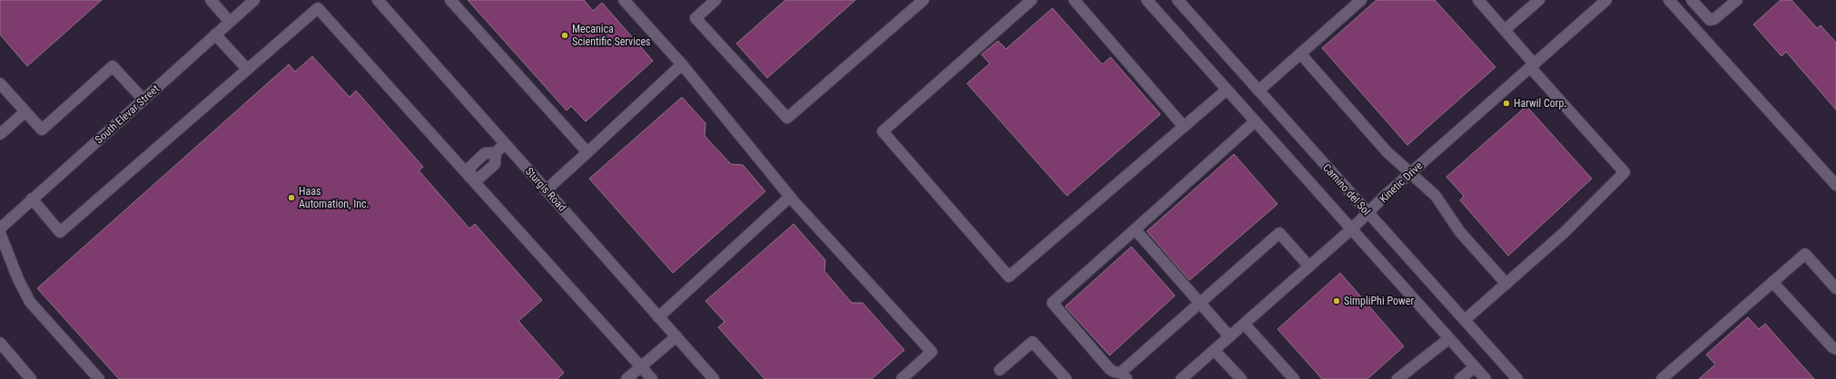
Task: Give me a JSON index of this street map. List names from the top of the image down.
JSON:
{
  "streets": {
    "street": [
      "South Elevar Street",
      "Kinetic Drive",
      "Sturgis Road",
      "Camino del Sol"
    ]
  },
  "crossings": [
    ["Kinetic Drive", "Camino del Sol"]
  ],
  "places": [
    "Mecanica Scientific Services",
    "Harwil Corp.",
    "Haas Automation, Inc.",
    "SimpliPhi Power"
  ]
}
